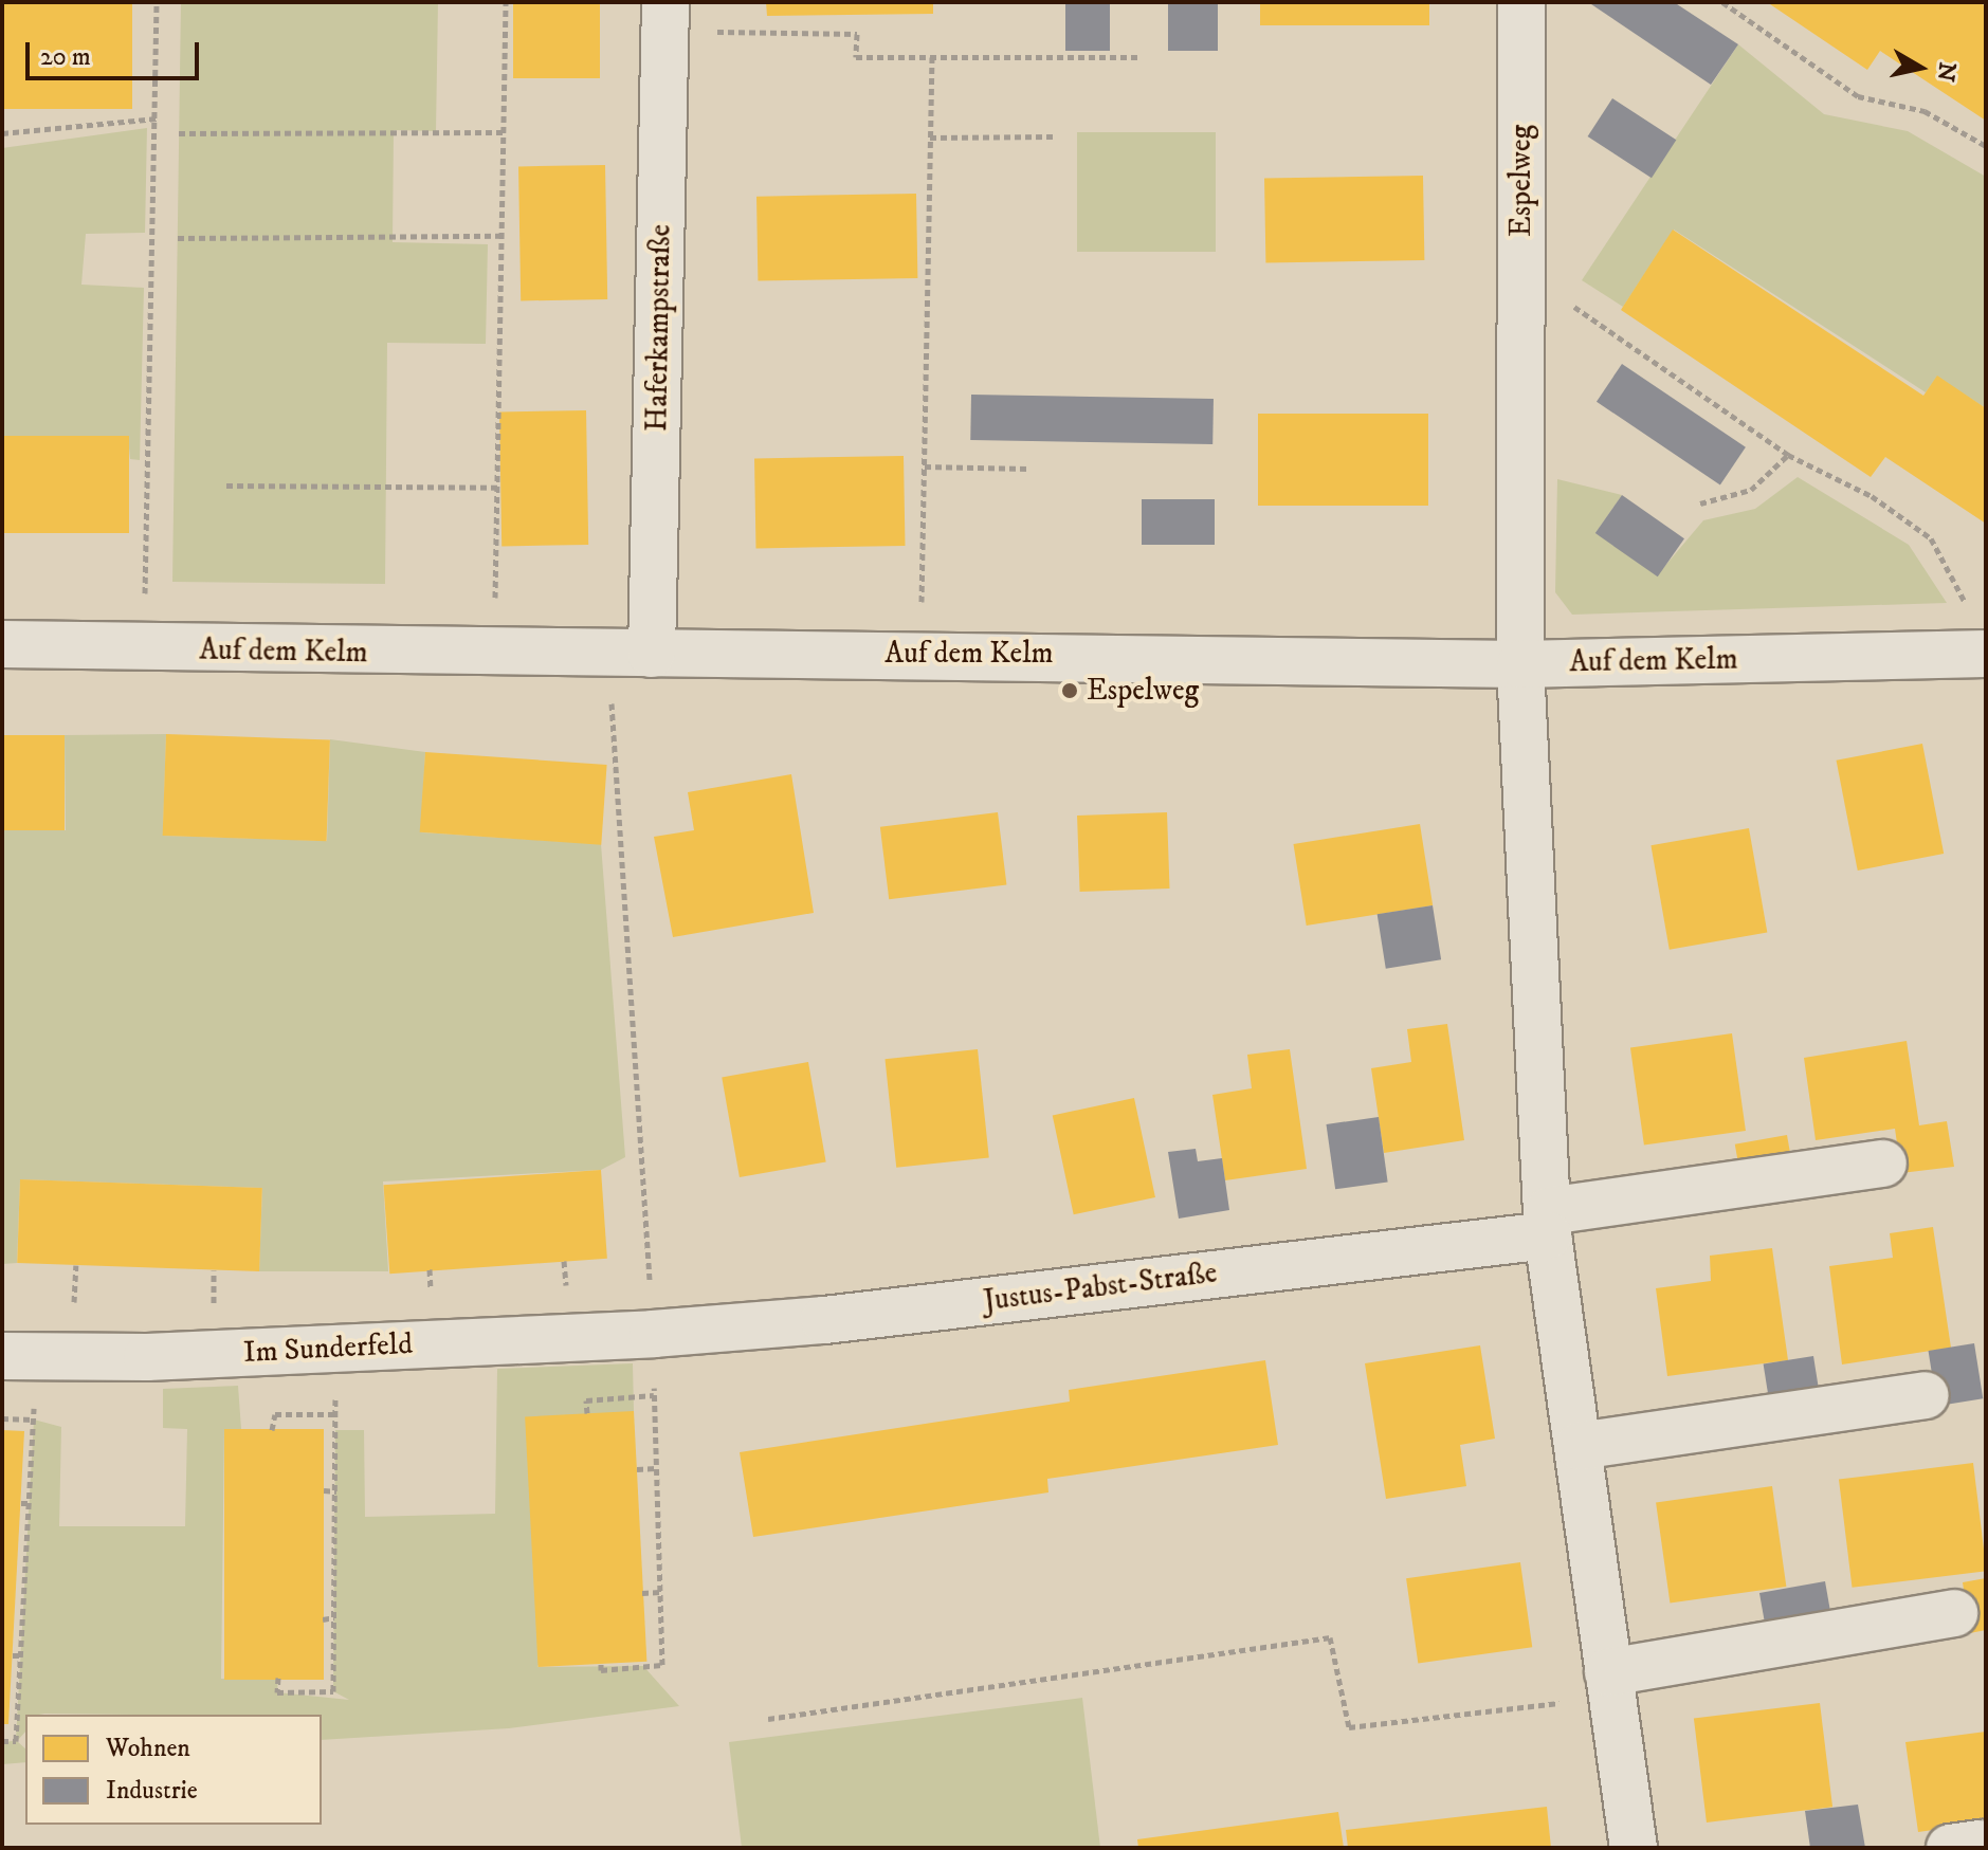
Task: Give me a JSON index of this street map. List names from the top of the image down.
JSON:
{
  "streets": {
    "street": [
      "Espelweg",
      "Haferkampstraße",
      "Auf dem Kelm",
      "Justus-Pabst-Straße",
      "Im Sunderfeld"
    ]
  },
  "crossings": [
    ["Espelweg", "Auf dem Kelm"],
    ["Haferkampstraße", "Auf dem Kelm"],
    ["Justus-Pabst-Straße", "Im Sunderfeld"]
  ],
  "places": ["Espelweg"],
  "legend": ["Wohnen", "Industrie"],
  "scale_bar": "20 m",
  "north": "right"
}
